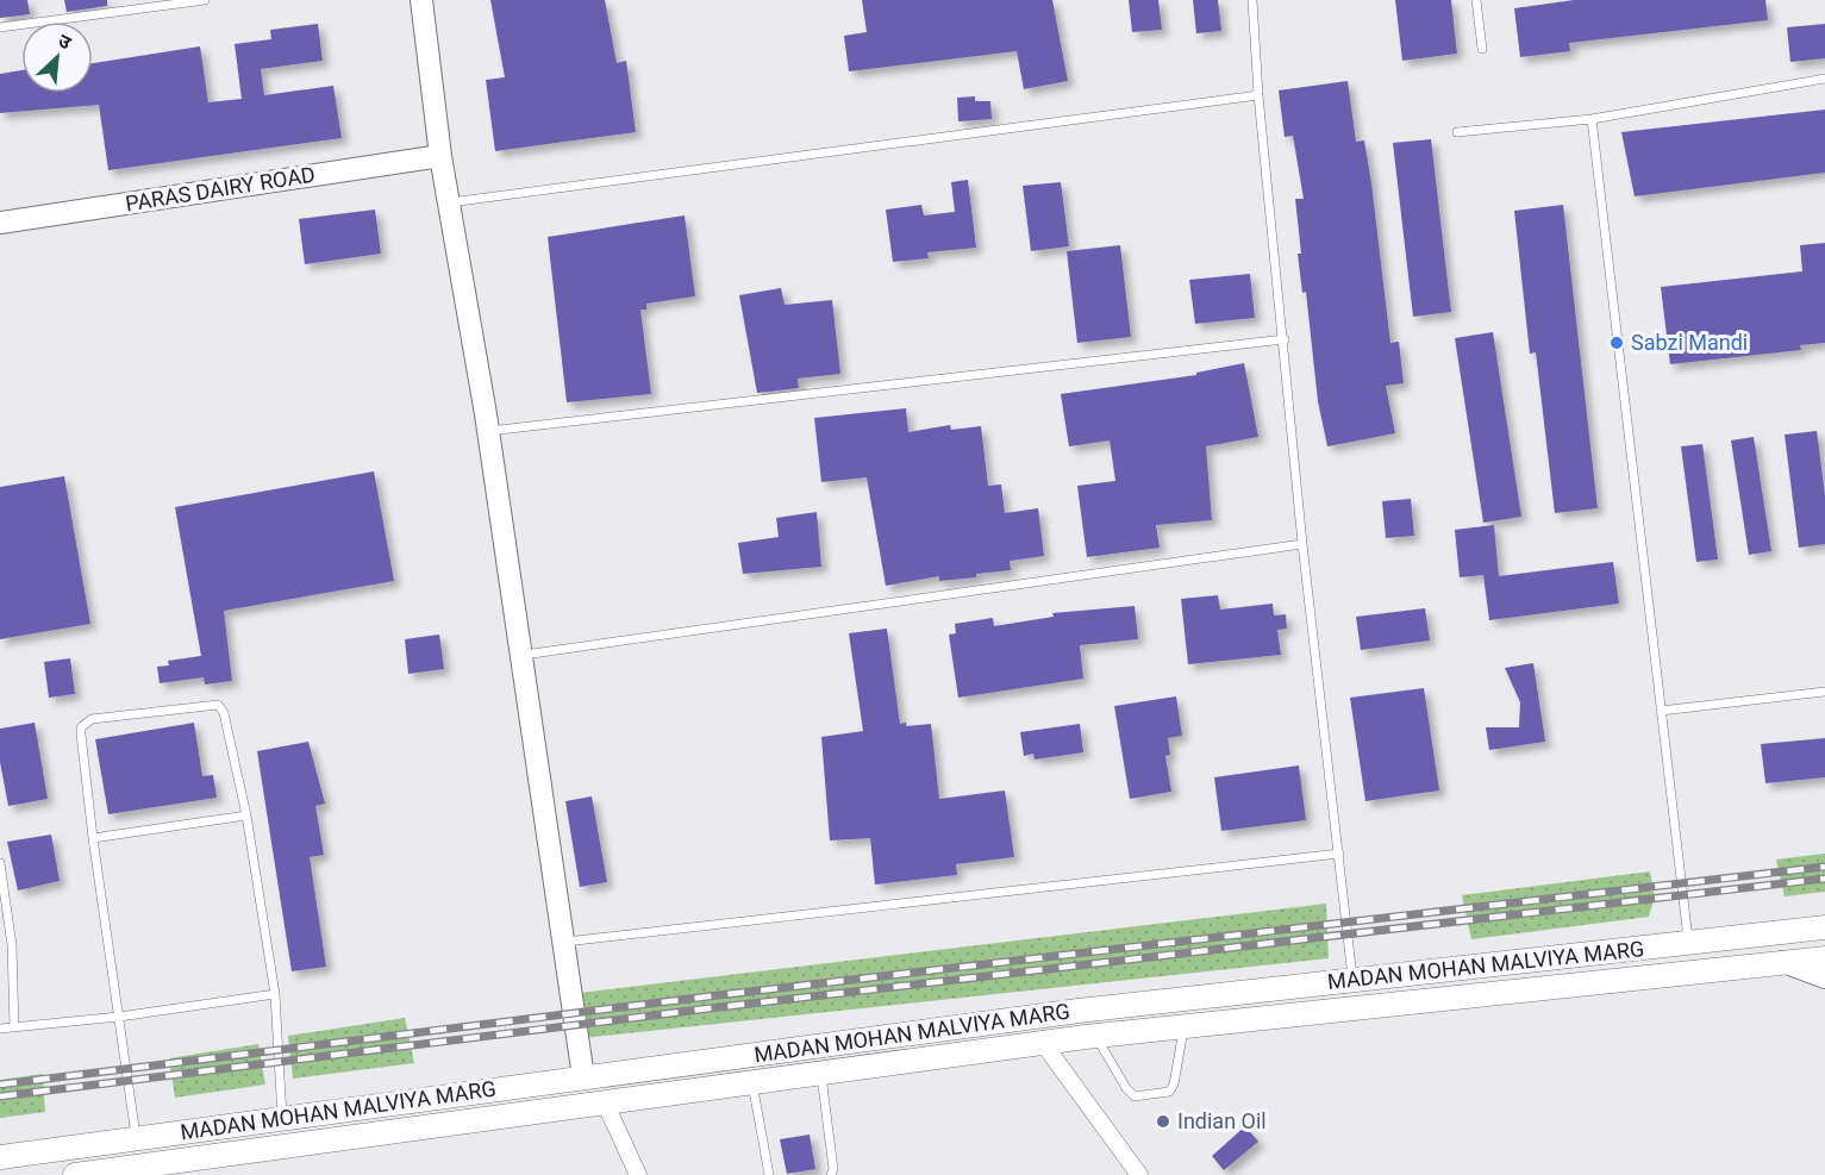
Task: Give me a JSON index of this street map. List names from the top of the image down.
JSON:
{
  "streets": {
    "main road": ["MADAN MOHAN MALVIYA MARG"],
    "street": ["PARAS DAIRY ROAD"]
  },
  "places": ["Sabzi Mandi", "Indian Oil"],
  "north": "top right"
}
